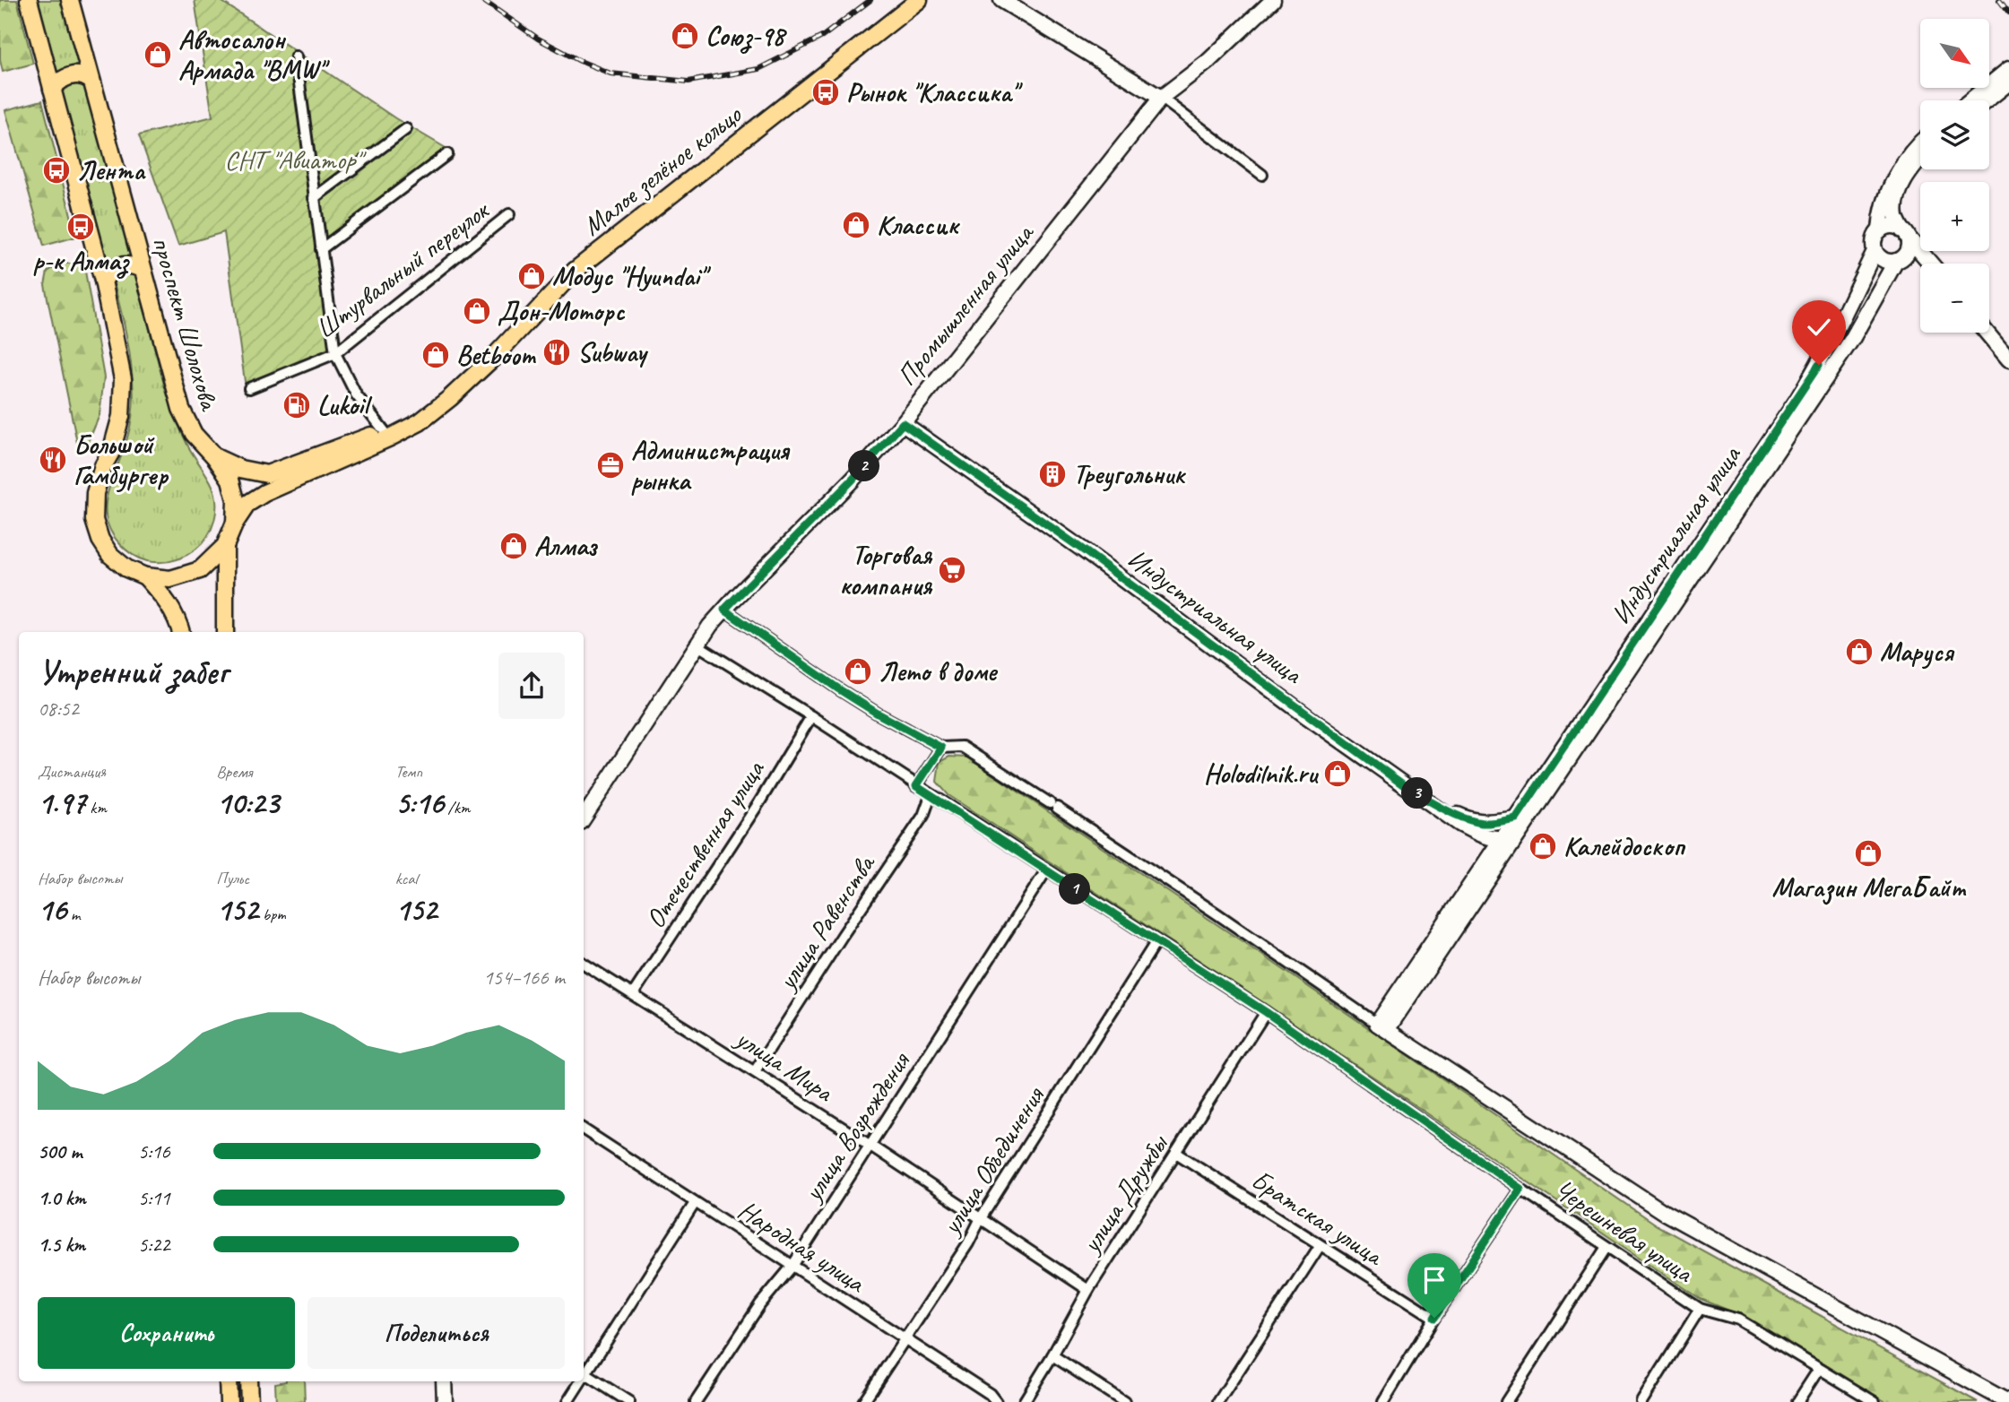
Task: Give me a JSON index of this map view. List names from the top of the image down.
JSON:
{
  "streets": {
    "main road": ["Малое зелёное кольцо", "проспект Шолохова"],
    "street": [
      "Штурвальный переулок",
      "Промышленная улица",
      "Индустриальная улица",
      "Отечественная улица",
      "улица Равенства",
      "улица Мира",
      "улица Возрождения",
      "улица Объединения",
      "улица Дружбы",
      "Братская улица",
      "Черешневая улица",
      "Народная улица"
    ]
  },
  "crossings": [
    ["Малое зелёное кольцо", "проспект Шолохова"],
    ["Промышленная улица", "Индустриальная улица"],
    ["Промышленная улица", "Черешневая улица"],
    ["Отечественная улица", "улица Мира"],
    ["Отечественная улица", "Черешневая улица"],
    ["улица Равенства", "улица Мира"],
    ["улица Равенства", "Черешневая улица"],
    ["улица Мира", "улица Возрождения"],
    ["улица Мира", "улица Объединения"],
    ["улица Мира", "улица Дружбы"],
    ["улица Возрождения", "Черешневая улица"],
    ["улица Возрождения", "Народная улица"],
    ["улица Объединения", "Черешневая улица"],
    ["улица Объединения", "Народная улица"],
    ["улица Дружбы", "Братская улица"],
    ["улица Дружбы", "Черешневая улица"]
  ],
  "parks": ["СНТ \"Авиатор\""],
  "places": {
    "shop": [
      "Союз-98",
      "Автосалон Армада \"BMW\"",
      "Классик",
      "Модус \"Hyundai\"",
      "Дон-Моторс",
      "Betboom",
      "Алмаз",
      "Маруся",
      "Лето в доме",
      "Holodilnik.ru",
      "Калейдоскоп",
      "Магазин МегаБайт"
    ],
    "bus stop": ["Рынок \"Классика\"", "Лента", "р-к Алмаз"],
    "restaurant": ["Subway", "Большой Гамбургер"],
    "fuel station": ["Lukoil"],
    "office": ["Администрация рынка"],
    "building": ["Треугольник"],
    "supermarket": ["Торговая компания"]
  },
  "north": "bottom right",
  "page": {
    "map_buttons": ["+", "−"],
    "pins": ["2", "3", "1"],
    "heading": ["Утренний забег", "08:52"],
    "stats": [
      ["Дистанция", "1.97 km"],
      ["Время", "10:23"],
      ["Темп", "5:16 /km"],
      ["Набор высоты", "16 m"],
      ["Пульс", "152 bpm"],
      ["kcal", "152"]
    ],
    "chart": ["Набор высоты", "154–166 m"],
    "list": [
      {
        "name": "500 m",
        "note": "5:16"
      },
      {
        "name": "1.0 km",
        "note": "5:11"
      },
      {
        "name": "1.5 km",
        "note": "5:22"
      }
    ],
    "buttons": ["Сохранить", "Поделиться"]
  }
}
